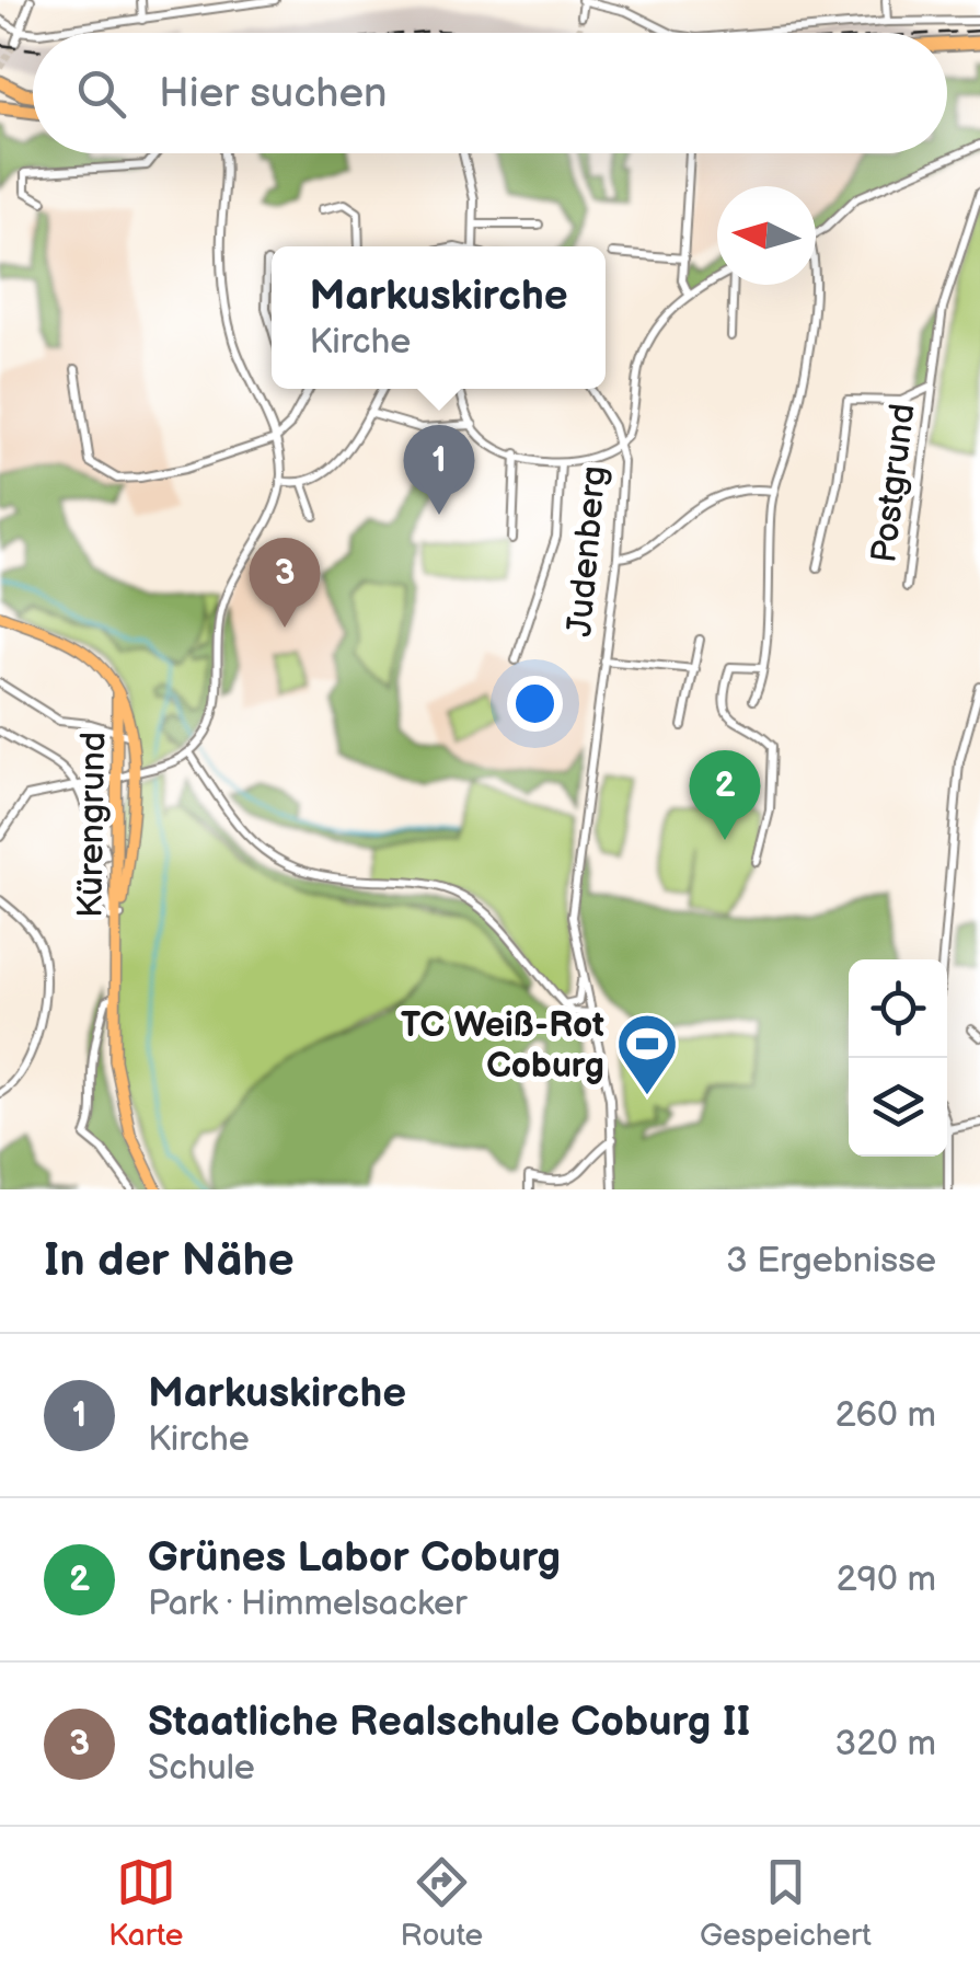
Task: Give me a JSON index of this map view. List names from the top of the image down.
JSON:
{
  "streets": {
    "main road": ["Kürengrund"],
    "street": ["Postgrund", "Judenberg"]
  },
  "places": {
    "sports": ["TC Weiß-Rot Coburg"]
  },
  "north": "left",
  "page": {
    "search": "Hier suchen",
    "popup": ["Markuskirche", "Kirche"],
    "pins": ["1", "3", "2"],
    "heading": ["In der Nähe", "3 Ergebnisse"],
    "list": [
      {
        "mark": "1",
        "name": "Markuskirche",
        "note": "Kirche",
        "value": "260 m"
      },
      {
        "mark": "2",
        "name": "Grünes Labor Coburg",
        "note": "Park · Himmelsacker",
        "value": "290 m"
      },
      {
        "mark": "3",
        "name": "Staatliche Realschule Coburg II",
        "note": "Schule",
        "value": "320 m"
      }
    ],
    "nav": ["Karte", "Route", "Gespeichert"]
  }
}
